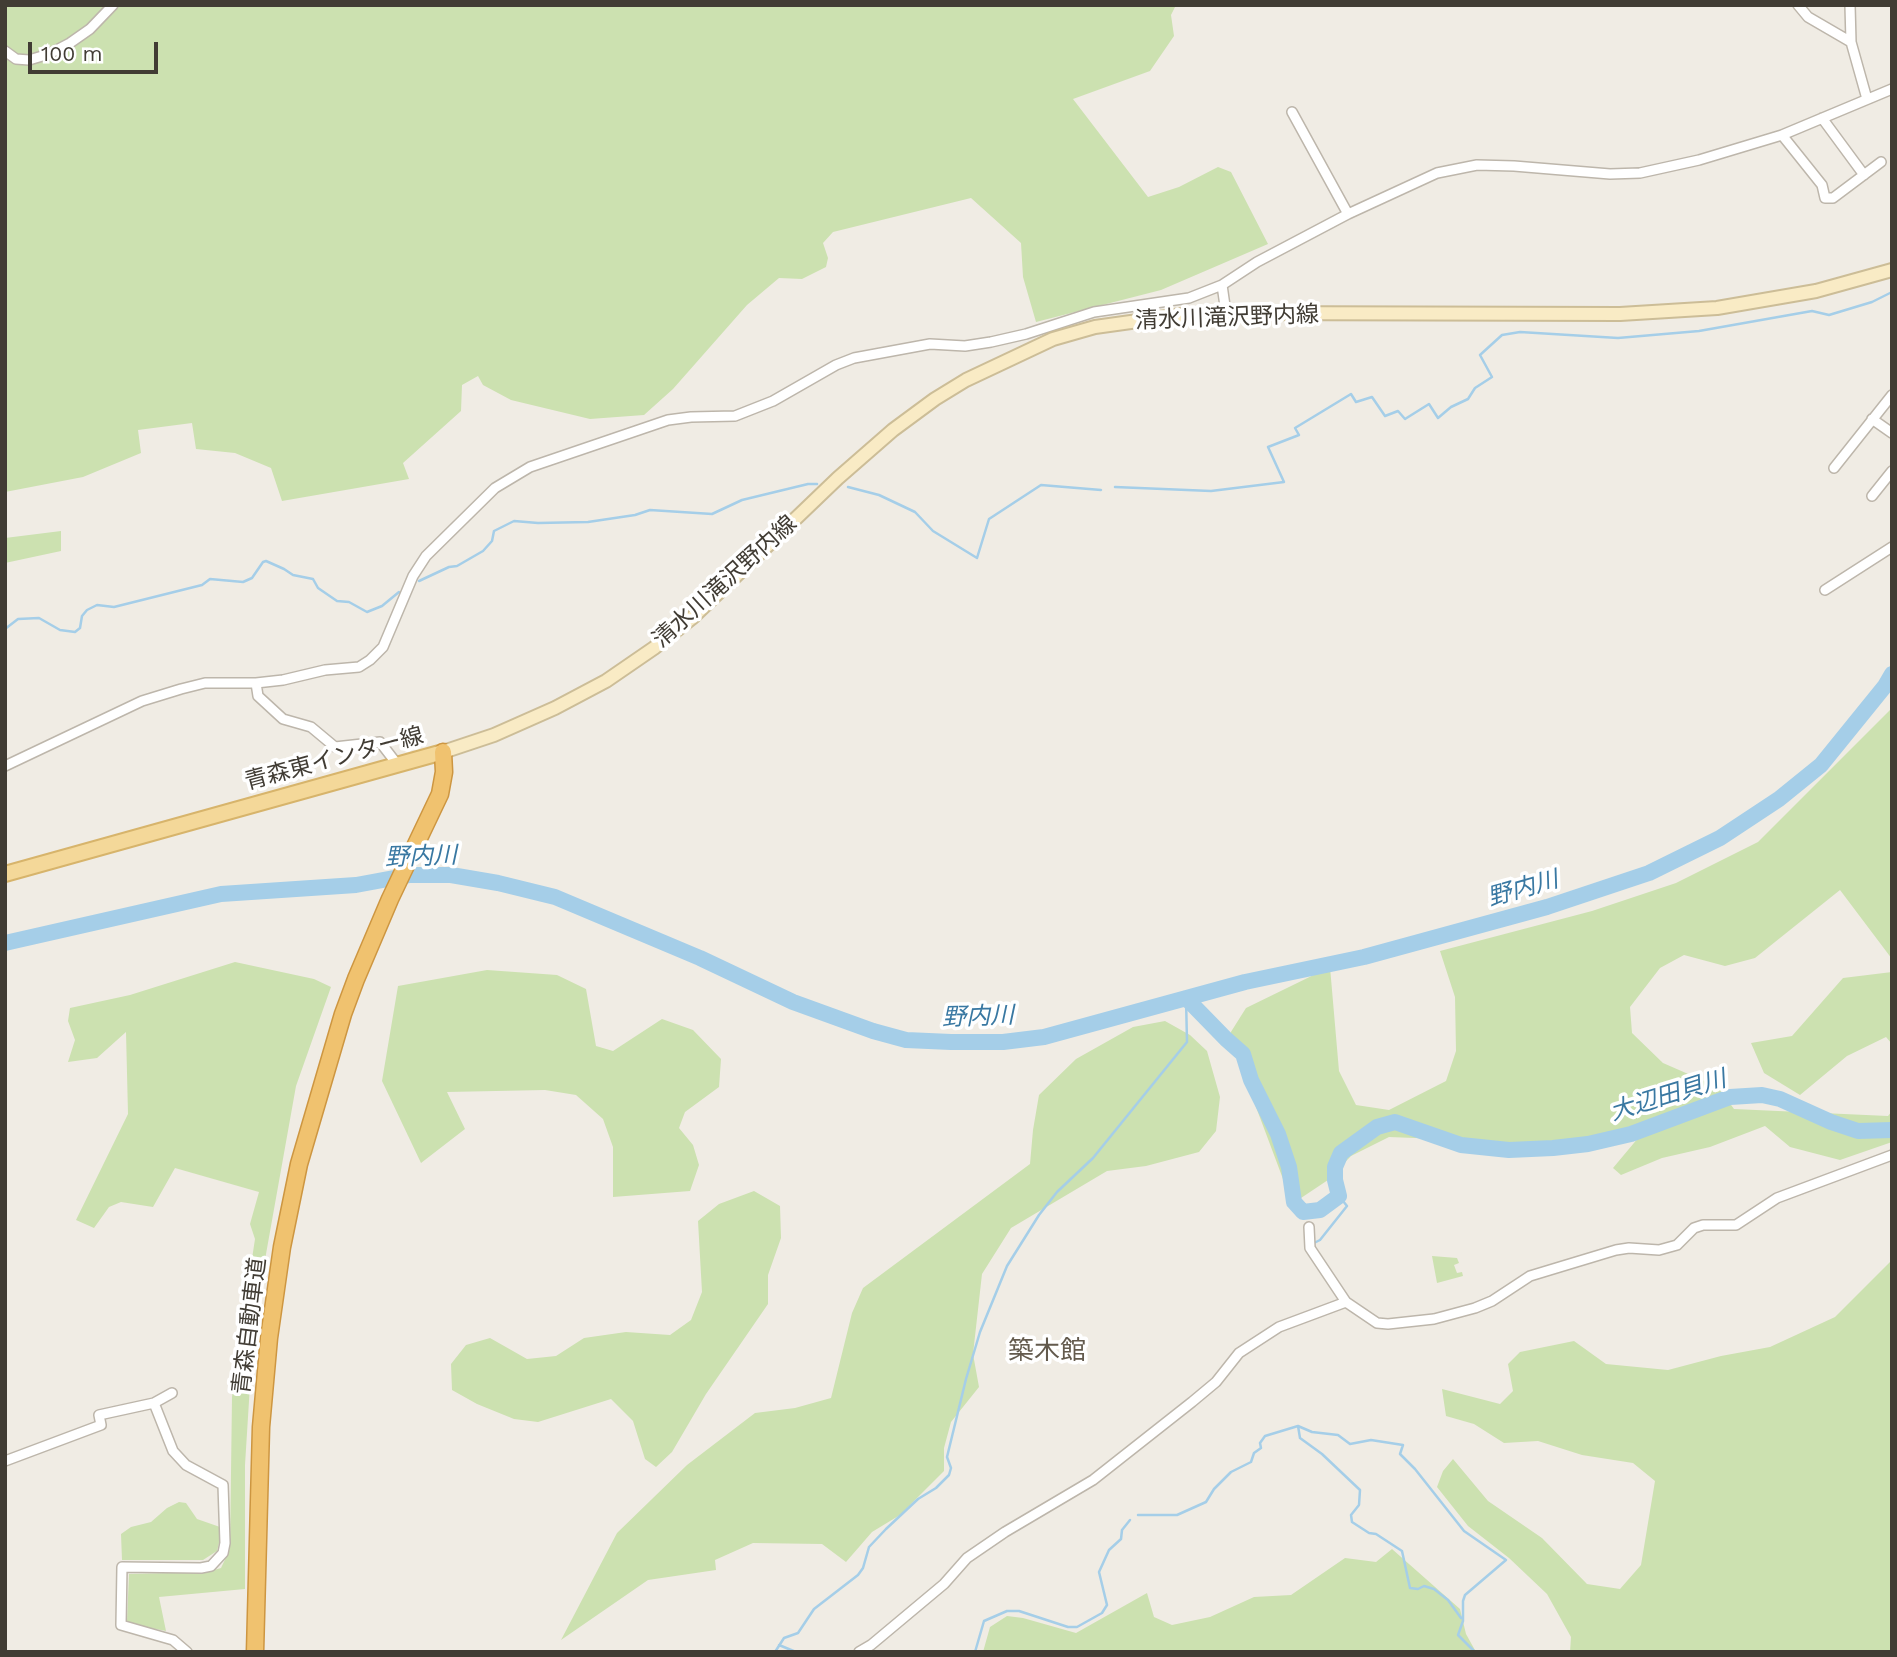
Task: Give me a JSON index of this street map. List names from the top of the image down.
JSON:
{
  "streets": {
    "highway": ["青森東インター線", "青森自動車道"],
    "main road": ["清水川滝沢野内線"]
  },
  "crossings": [
    ["清水川滝沢野内線", "青森東インター線"],
    ["青森東インター線", "青森自動車道"]
  ],
  "districts": ["築木館"],
  "water": ["野内川", "大辺田貝川"],
  "scale_bar": "100 m"
}
